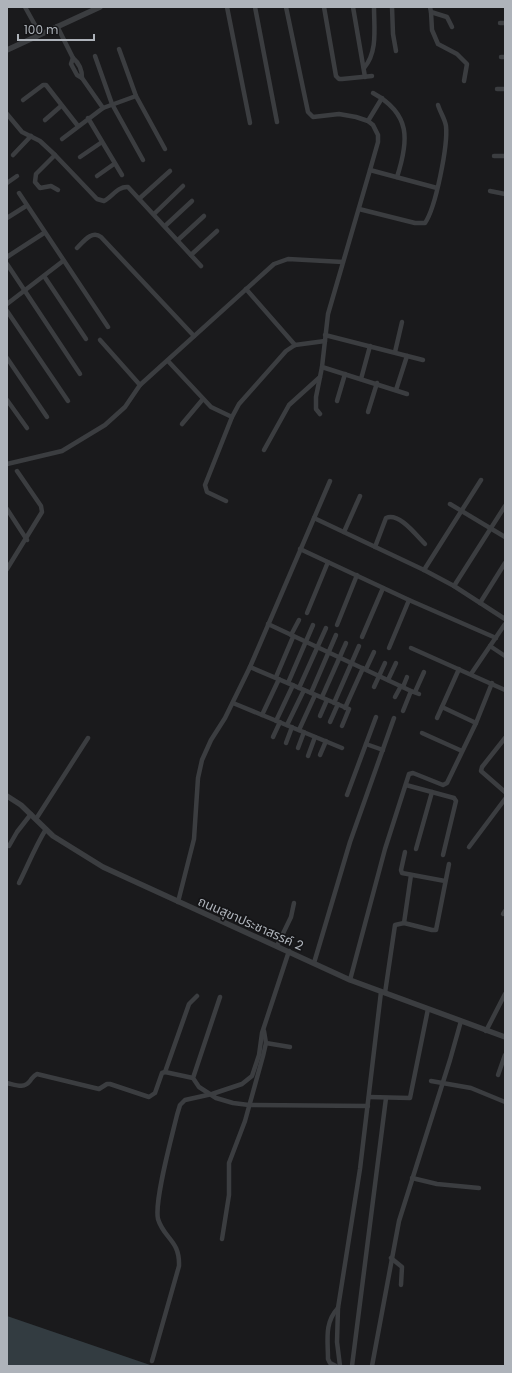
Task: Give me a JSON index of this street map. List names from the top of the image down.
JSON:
{
  "streets": {
    "street": ["ถนนสุขาประชาสรรค์ 2"]
  },
  "scale_bar": "100 m"
}
